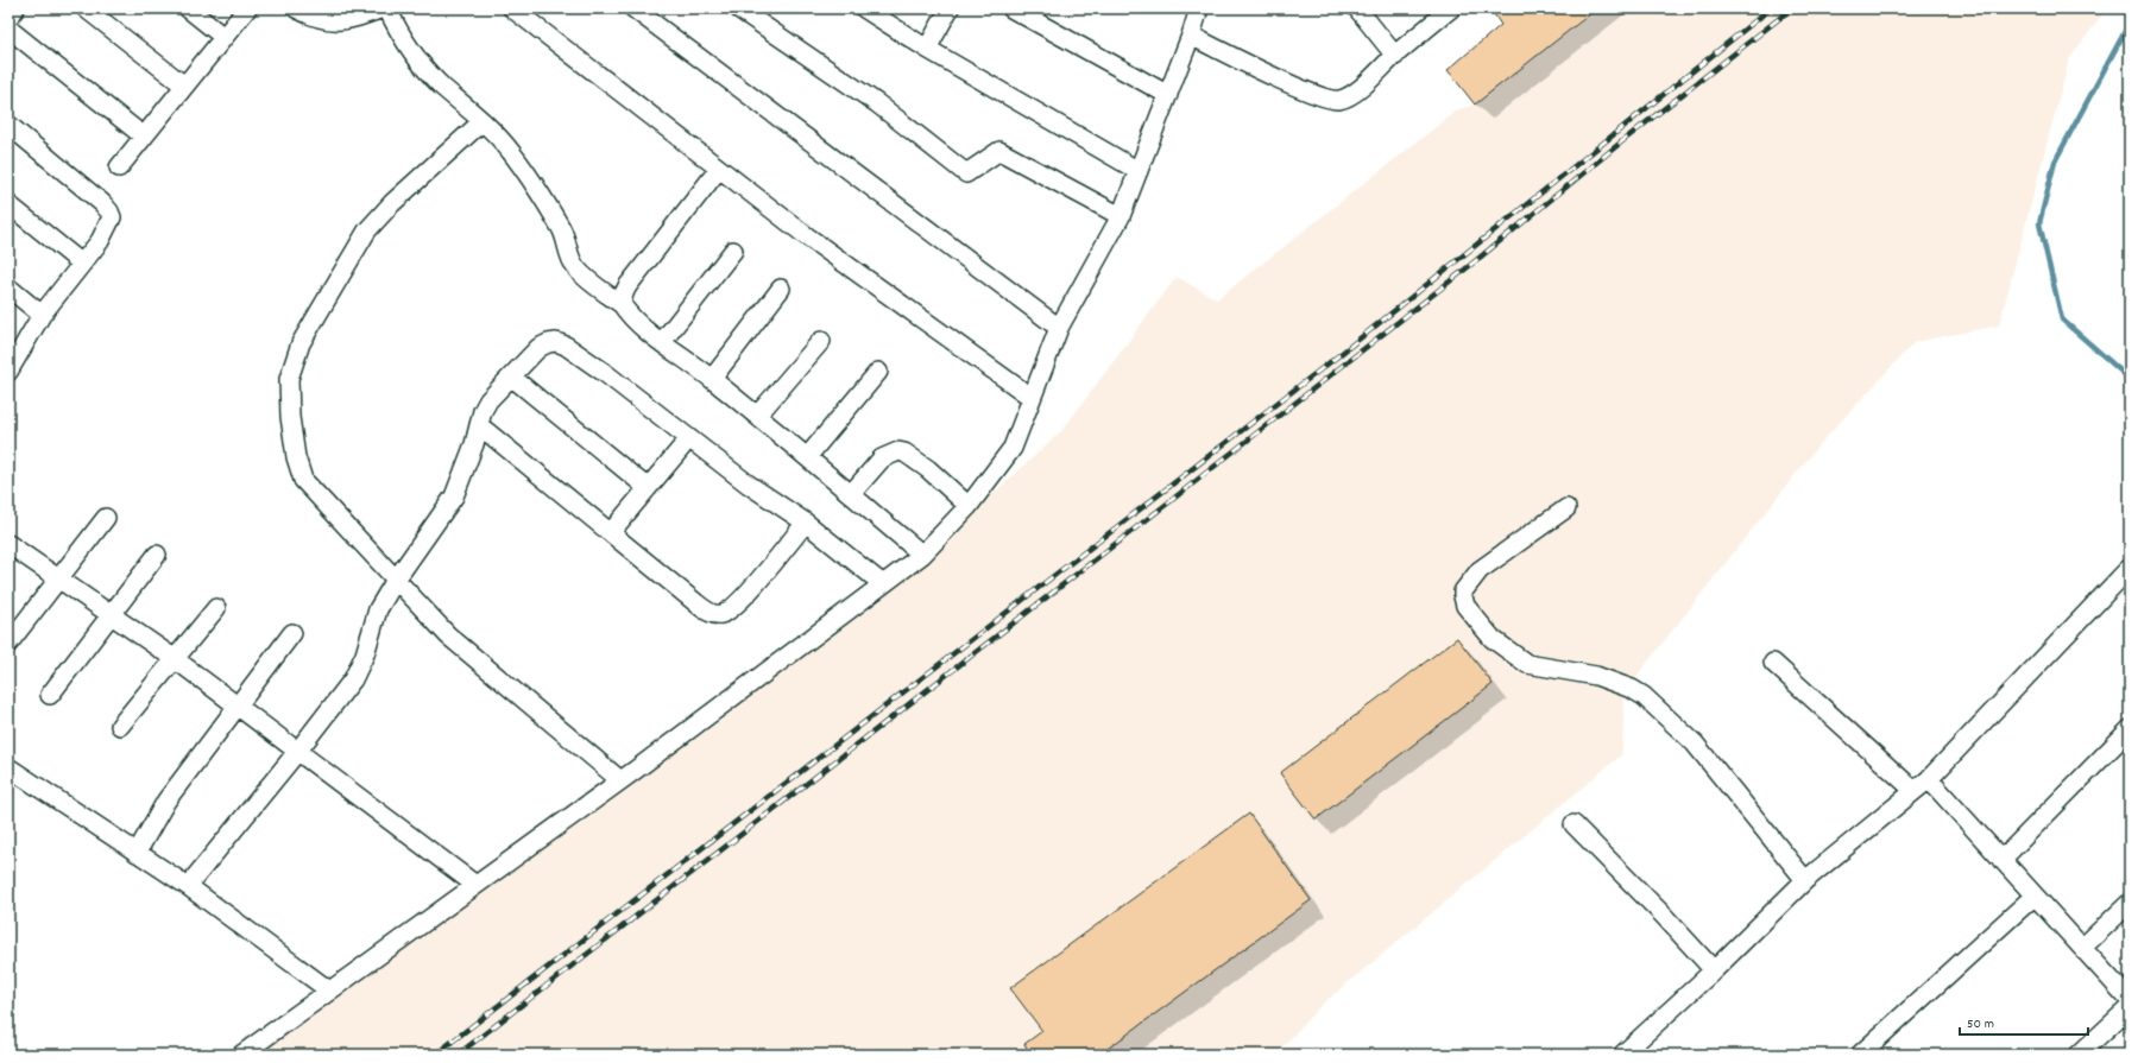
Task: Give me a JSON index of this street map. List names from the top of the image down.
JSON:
{
  "scale_bar": "50 m"
}
